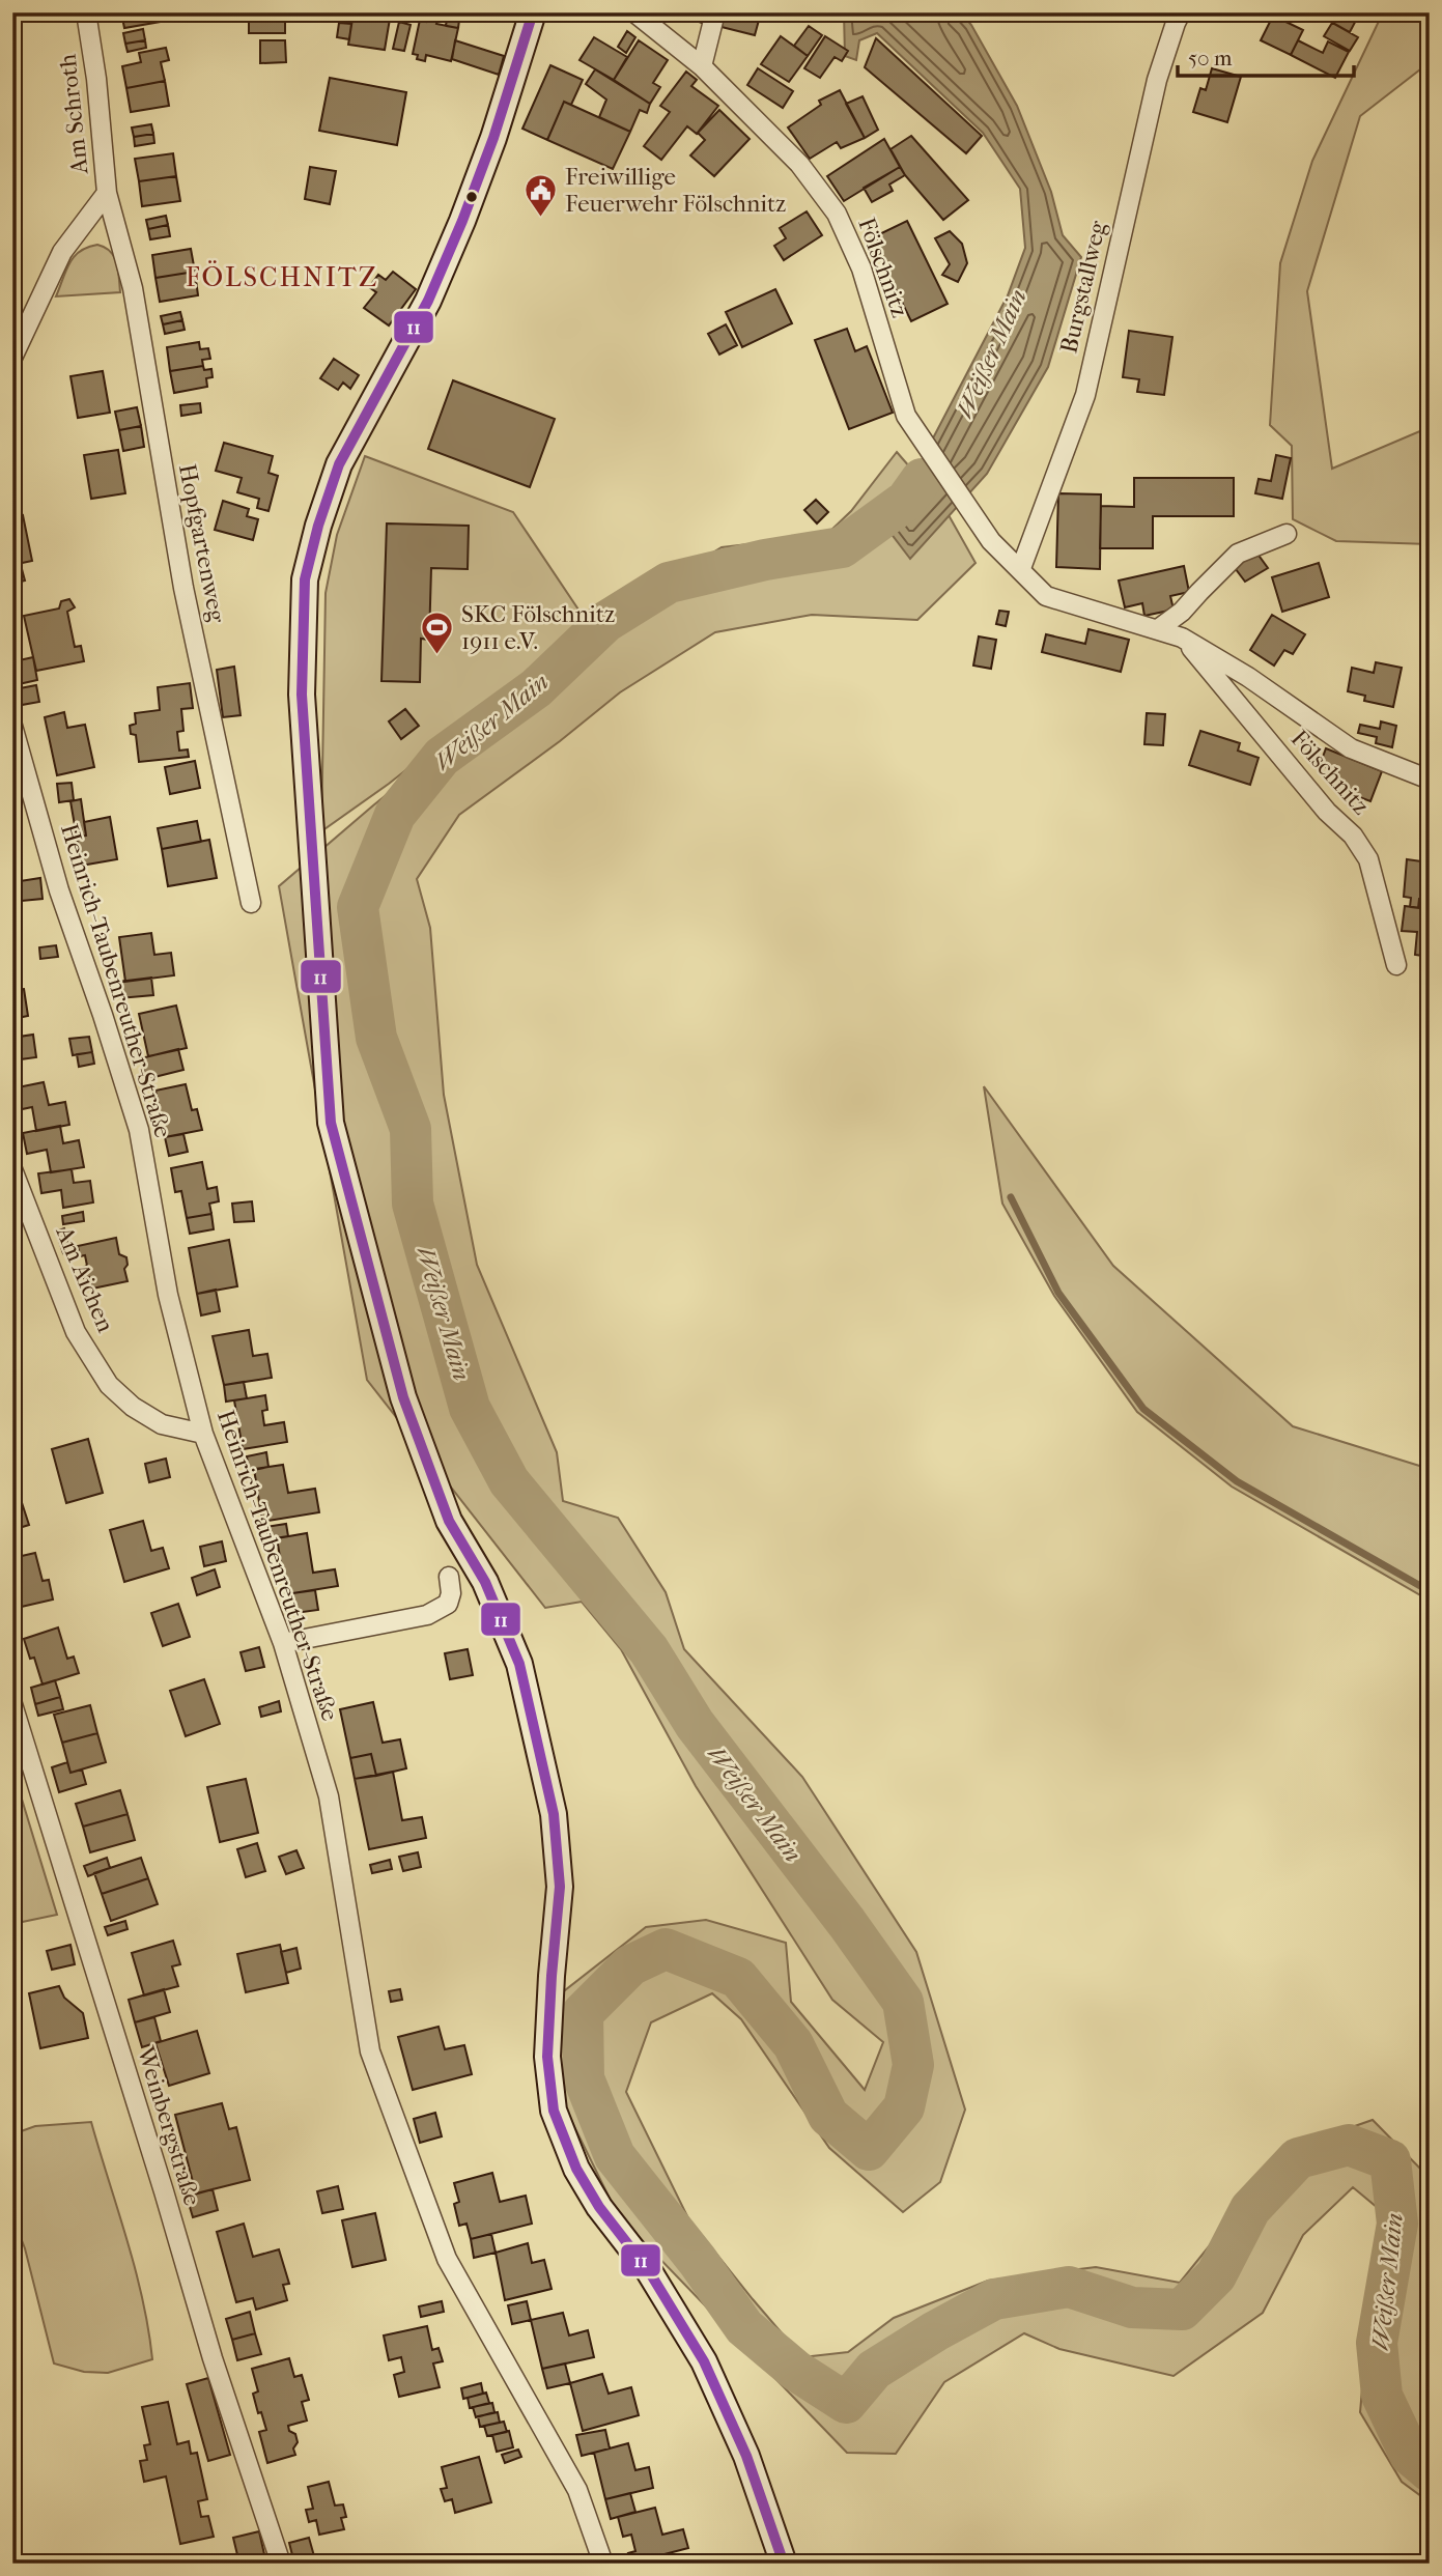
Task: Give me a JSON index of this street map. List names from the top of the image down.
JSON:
{
  "streets": {
    "street": [
      "Am Schroth",
      "Fölschnitz",
      "Burgstallweg",
      "Hopfgartenweg",
      "Heinrich-Taubenreuther-Straße",
      "Am Aichen",
      "Weinbergstraße"
    ]
  },
  "crossings": [
    ["Am Schroth", "Hopfgartenweg"],
    ["Fölschnitz", "Burgstallweg"],
    ["Heinrich-Taubenreuther-Straße", "Am Aichen"]
  ],
  "districts": ["FÖLSCHNITZ"],
  "water": ["Weißer Main"],
  "places": {
    "public building": ["Freiwillige Feuerwehr Fölschnitz"],
    "sports": ["SKC Fölschnitz 1911 e.V."]
  },
  "lines": ["transit line 11"],
  "scale_bar": "50 m"
}
